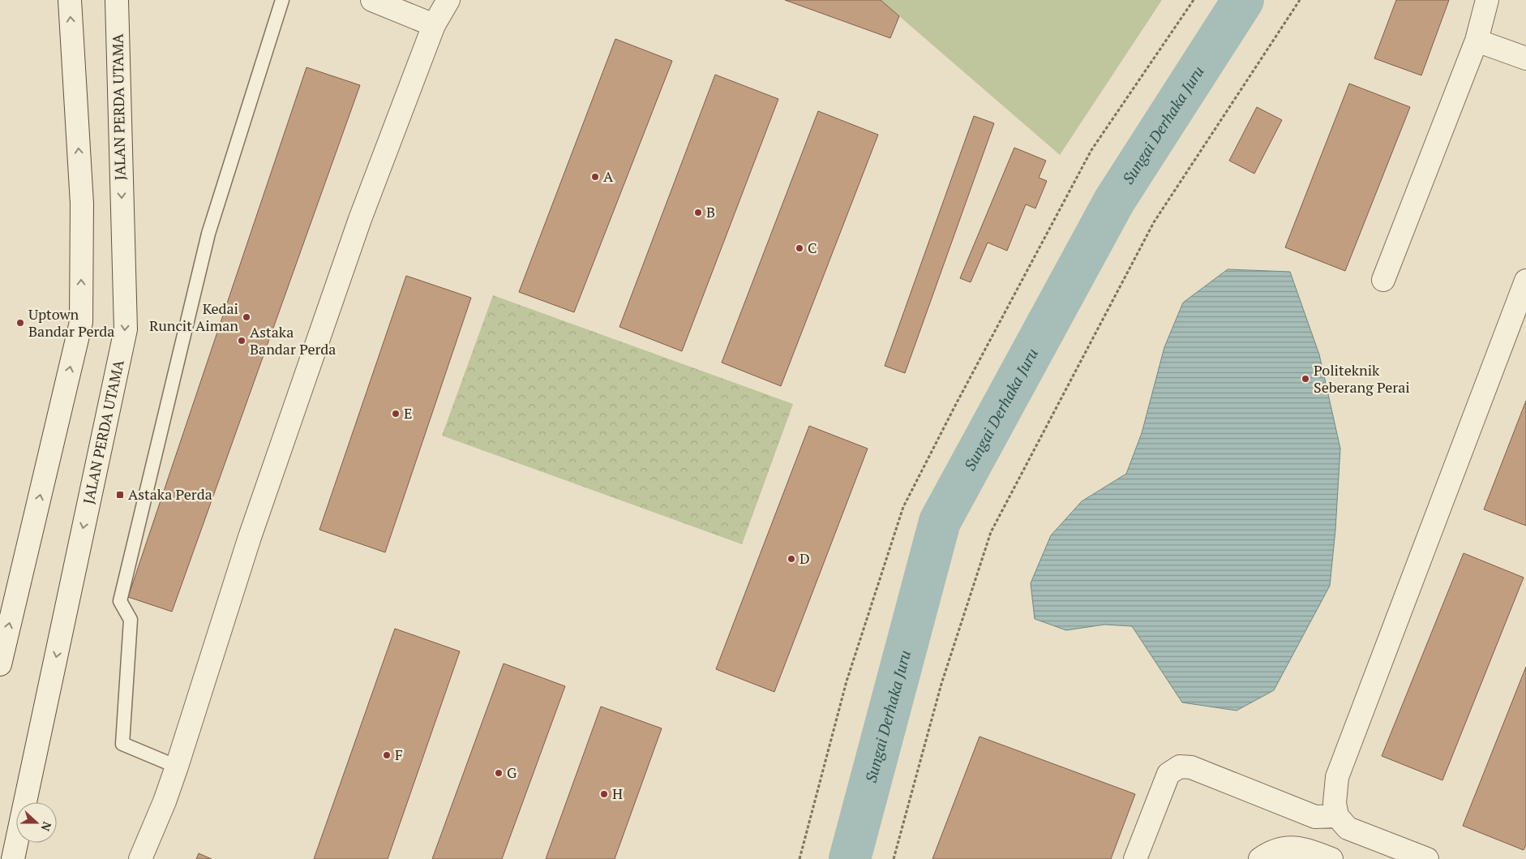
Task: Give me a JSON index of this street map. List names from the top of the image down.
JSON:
{
  "streets": {
    "street": ["JALAN PERDA UTAMA"]
  },
  "water": ["Sungai Derhaka Juru"],
  "places": {
    "other": [
      "A",
      "B",
      "C",
      "Kedai Runcit Aiman",
      "Uptown Bandar Perda",
      "Astaka Bandar Perda",
      "Politeknik Seberang Perai",
      "E",
      "D",
      "F",
      "G",
      "H"
    ],
    "transit": ["Astaka Perda"]
  },
  "north": "right"
}
